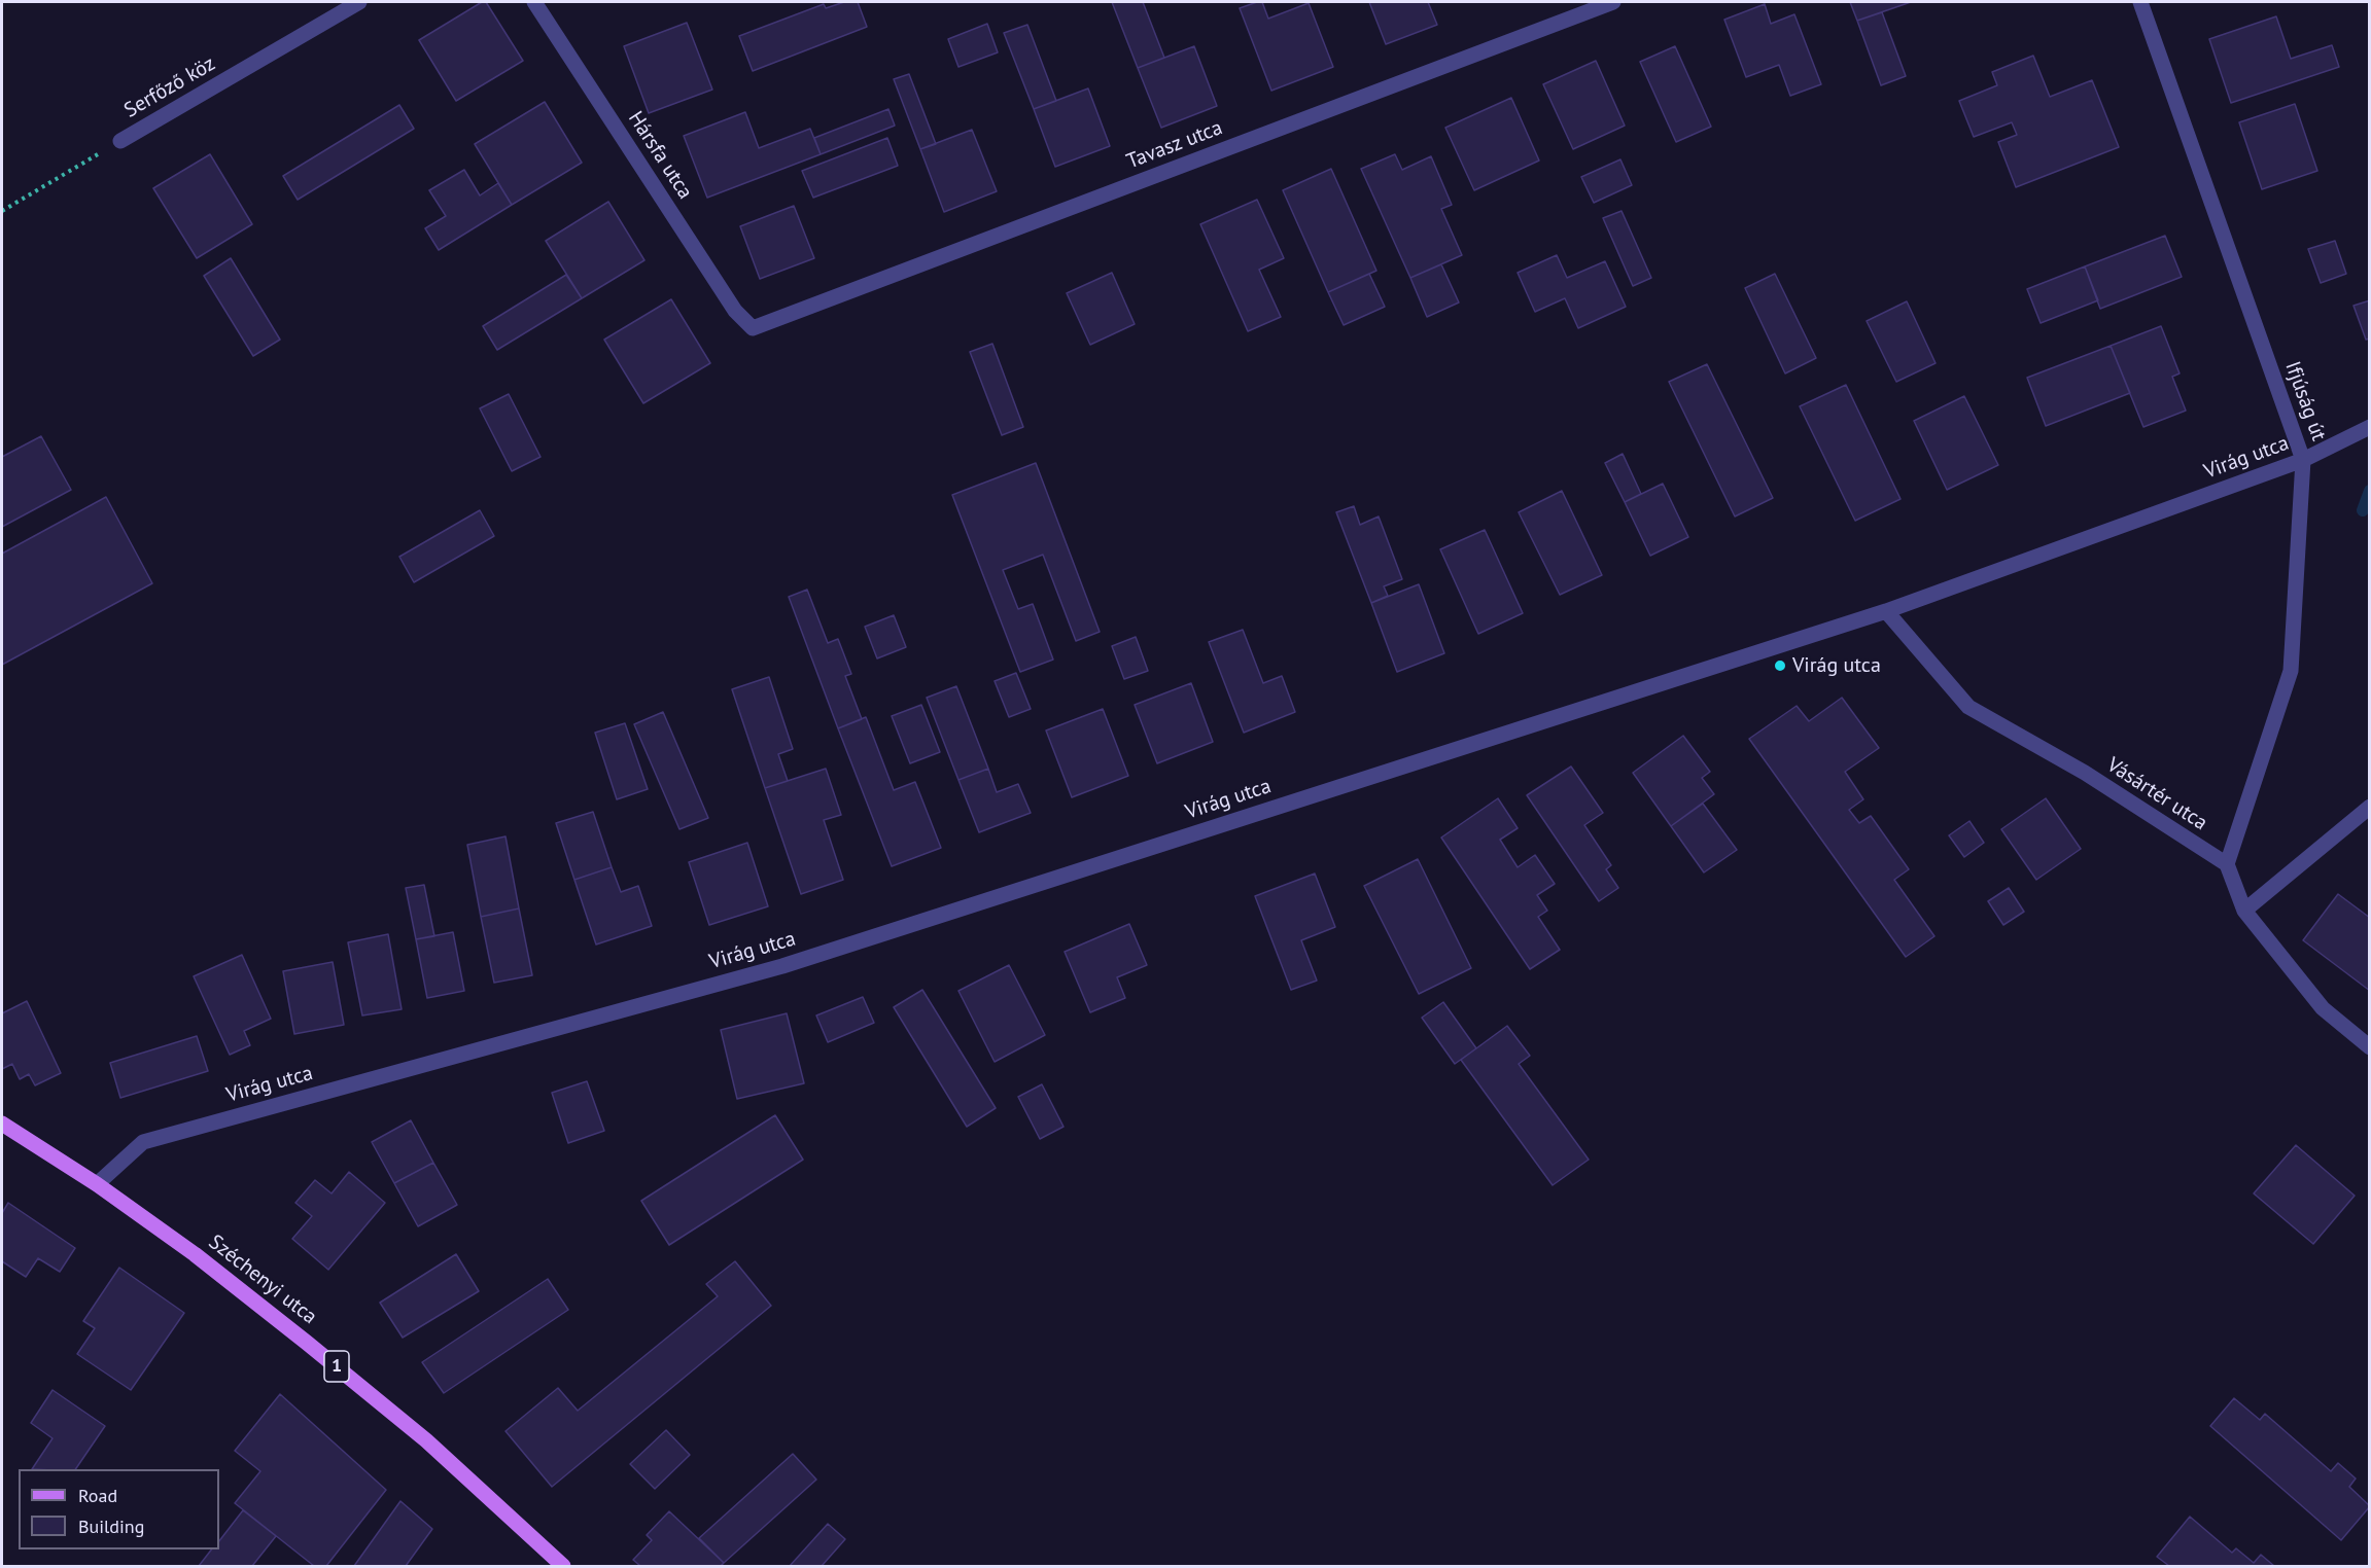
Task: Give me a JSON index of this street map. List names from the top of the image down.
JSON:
{
  "streets": {
    "main road": ["Széchenyi utca", "1"],
    "street": [
      "Serfőző köz",
      "Tavasz utca",
      "Hársfa utca",
      "Ifjúság út",
      "Virág utca",
      "Vásártér utca"
    ]
  },
  "crossings": [
    ["Tavasz utca", "Hársfa utca"],
    ["Ifjúság út", "Virág utca"],
    ["Ifjúság út", "Vásártér utca"],
    ["Virág utca", "Vásártér utca"],
    ["Virág utca", "Széchenyi utca"]
  ],
  "places": ["Virág utca"],
  "legend": ["Road", "Building"]
}
